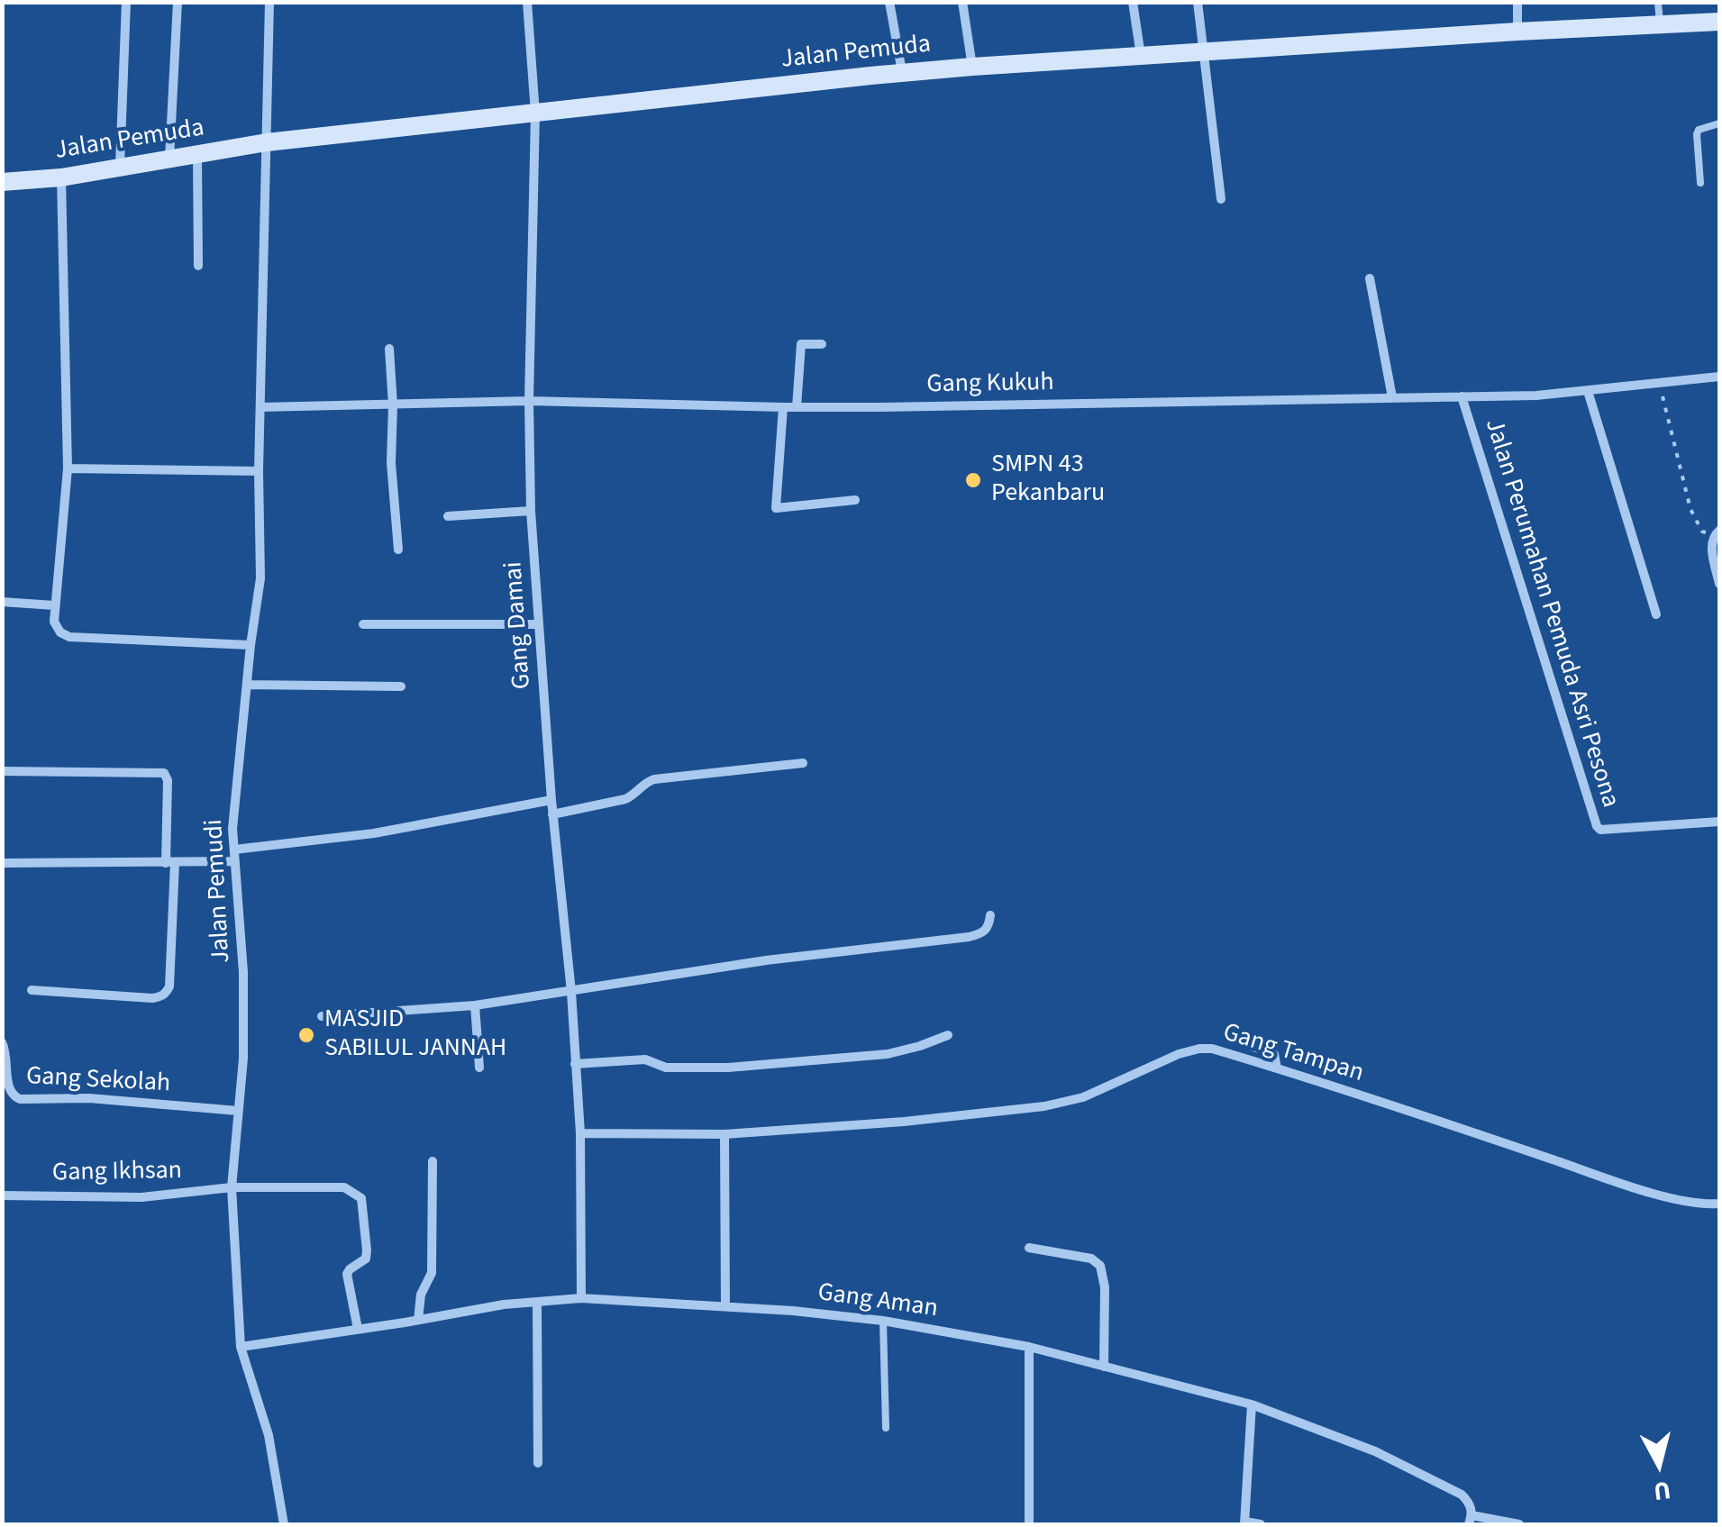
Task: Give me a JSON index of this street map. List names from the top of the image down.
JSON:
{
  "streets": {
    "main road": ["Jalan Pemuda"],
    "street": [
      "Gang Kukuh",
      "Jalan Perumahan Pemuda Asri Pesona",
      "Gang Damai",
      "Jalan Pemudi",
      "Gang Tampan",
      "Gang Sekolah",
      "Gang Ikhsan",
      "Gang Aman"
    ]
  },
  "crossings": [
    ["Jalan Pemuda", "Gang Damai"],
    ["Jalan Pemuda", "Jalan Pemudi"],
    ["Gang Kukuh", "Jalan Perumahan Pemuda Asri Pesona"],
    ["Gang Kukuh", "Gang Damai"],
    ["Gang Kukuh", "Jalan Pemudi"],
    ["Gang Damai", "Gang Tampan"],
    ["Gang Damai", "Gang Aman"],
    ["Jalan Pemudi", "Gang Sekolah"],
    ["Jalan Pemudi", "Gang Ikhsan"],
    ["Jalan Pemudi", "Gang Aman"],
    ["Gang Ikhsan", "Gang Aman"]
  ],
  "places": ["SMPN 43 Pekanbaru", "MASJID SABILUL JANNAH"],
  "north": "bottom"
}
